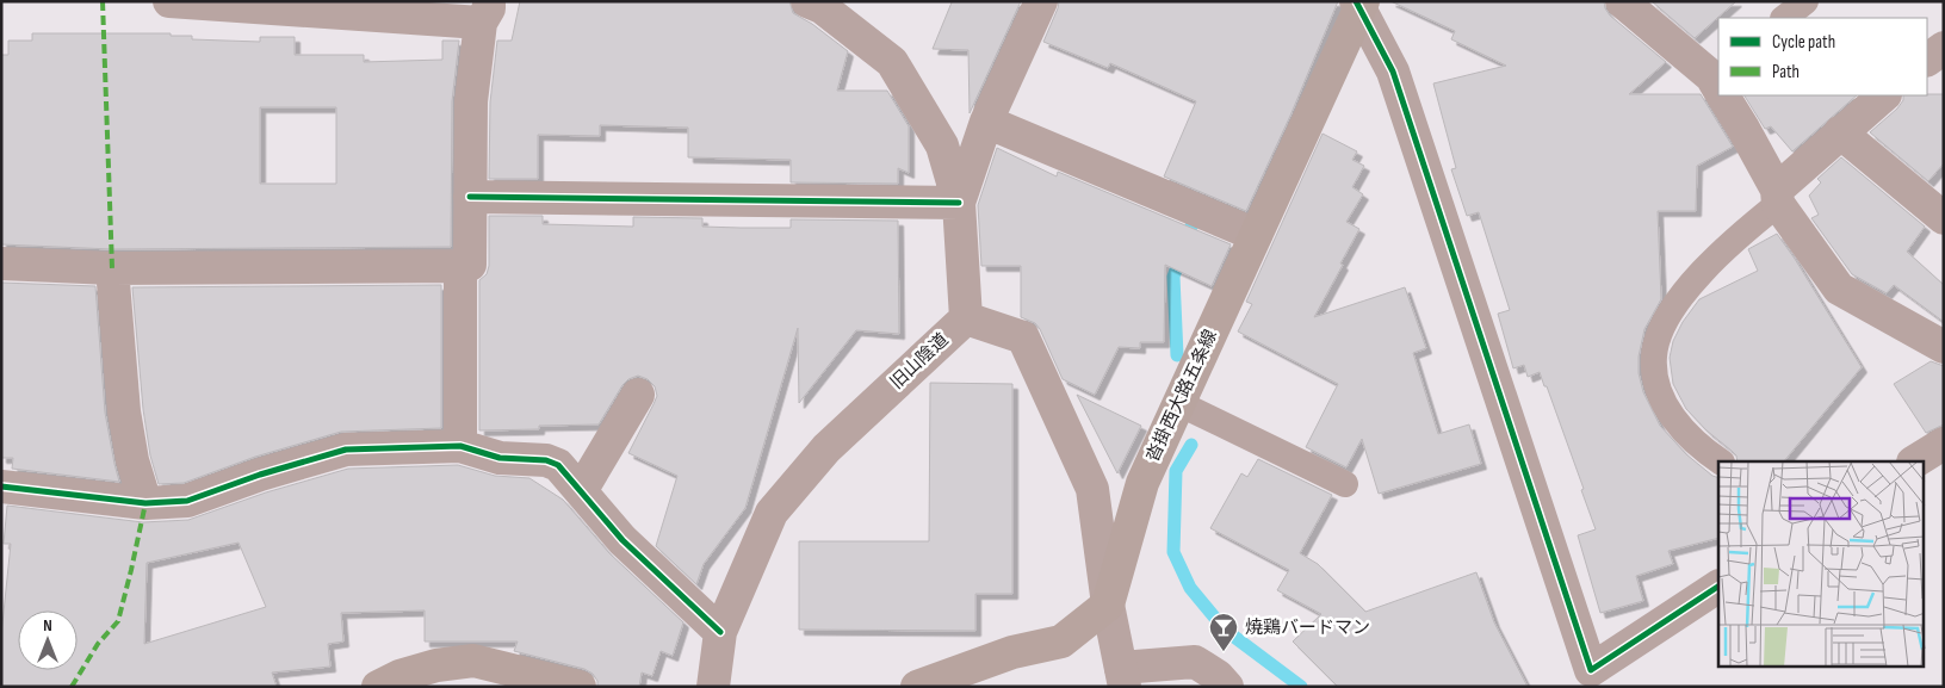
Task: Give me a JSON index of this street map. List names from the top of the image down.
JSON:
{
  "streets": {
    "main road": ["沓掛西大路五条線"],
    "street": ["旧山陰道"]
  },
  "places": {
    "bar": ["焼鶏バードマン"]
  },
  "legend": ["Cycle path", "Path"],
  "north": "top"
}
